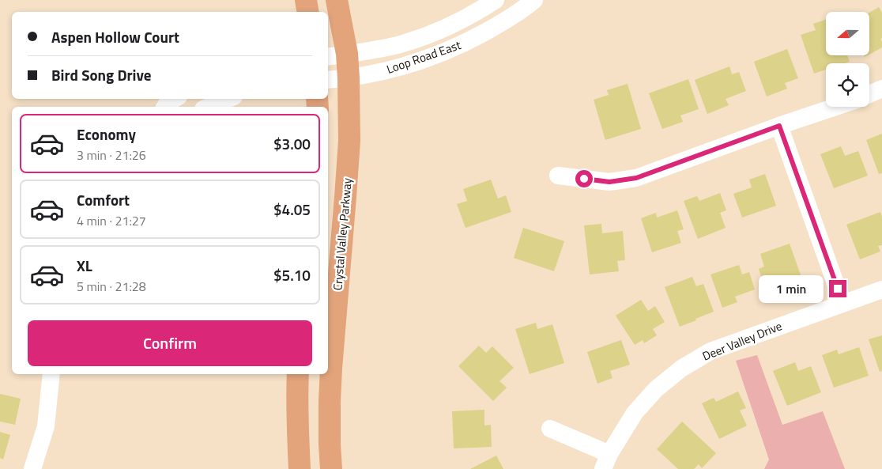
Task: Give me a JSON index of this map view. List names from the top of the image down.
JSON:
{
  "streets": {
    "main road": ["Crystal Valley Parkway"],
    "street": ["Loop Road East", "Deer Valley Drive"]
  },
  "crossings": [
    ["Loop Road East", "Crystal Valley Parkway"]
  ],
  "north": "left",
  "page": {
    "banner": ["Aspen Hollow Court", "Bird Song Drive"],
    "list": [
      {
        "name": "Economy",
        "note": "3 min · 21:26",
        "value": "$3.00"
      },
      {
        "name": "Comfort",
        "note": "4 min · 21:27",
        "value": "$4.05"
      },
      {
        "name": "XL",
        "note": "5 min · 21:28",
        "value": "$5.10"
      }
    ],
    "bubble": "1 min",
    "buttons": "Confirm"
  }
}
